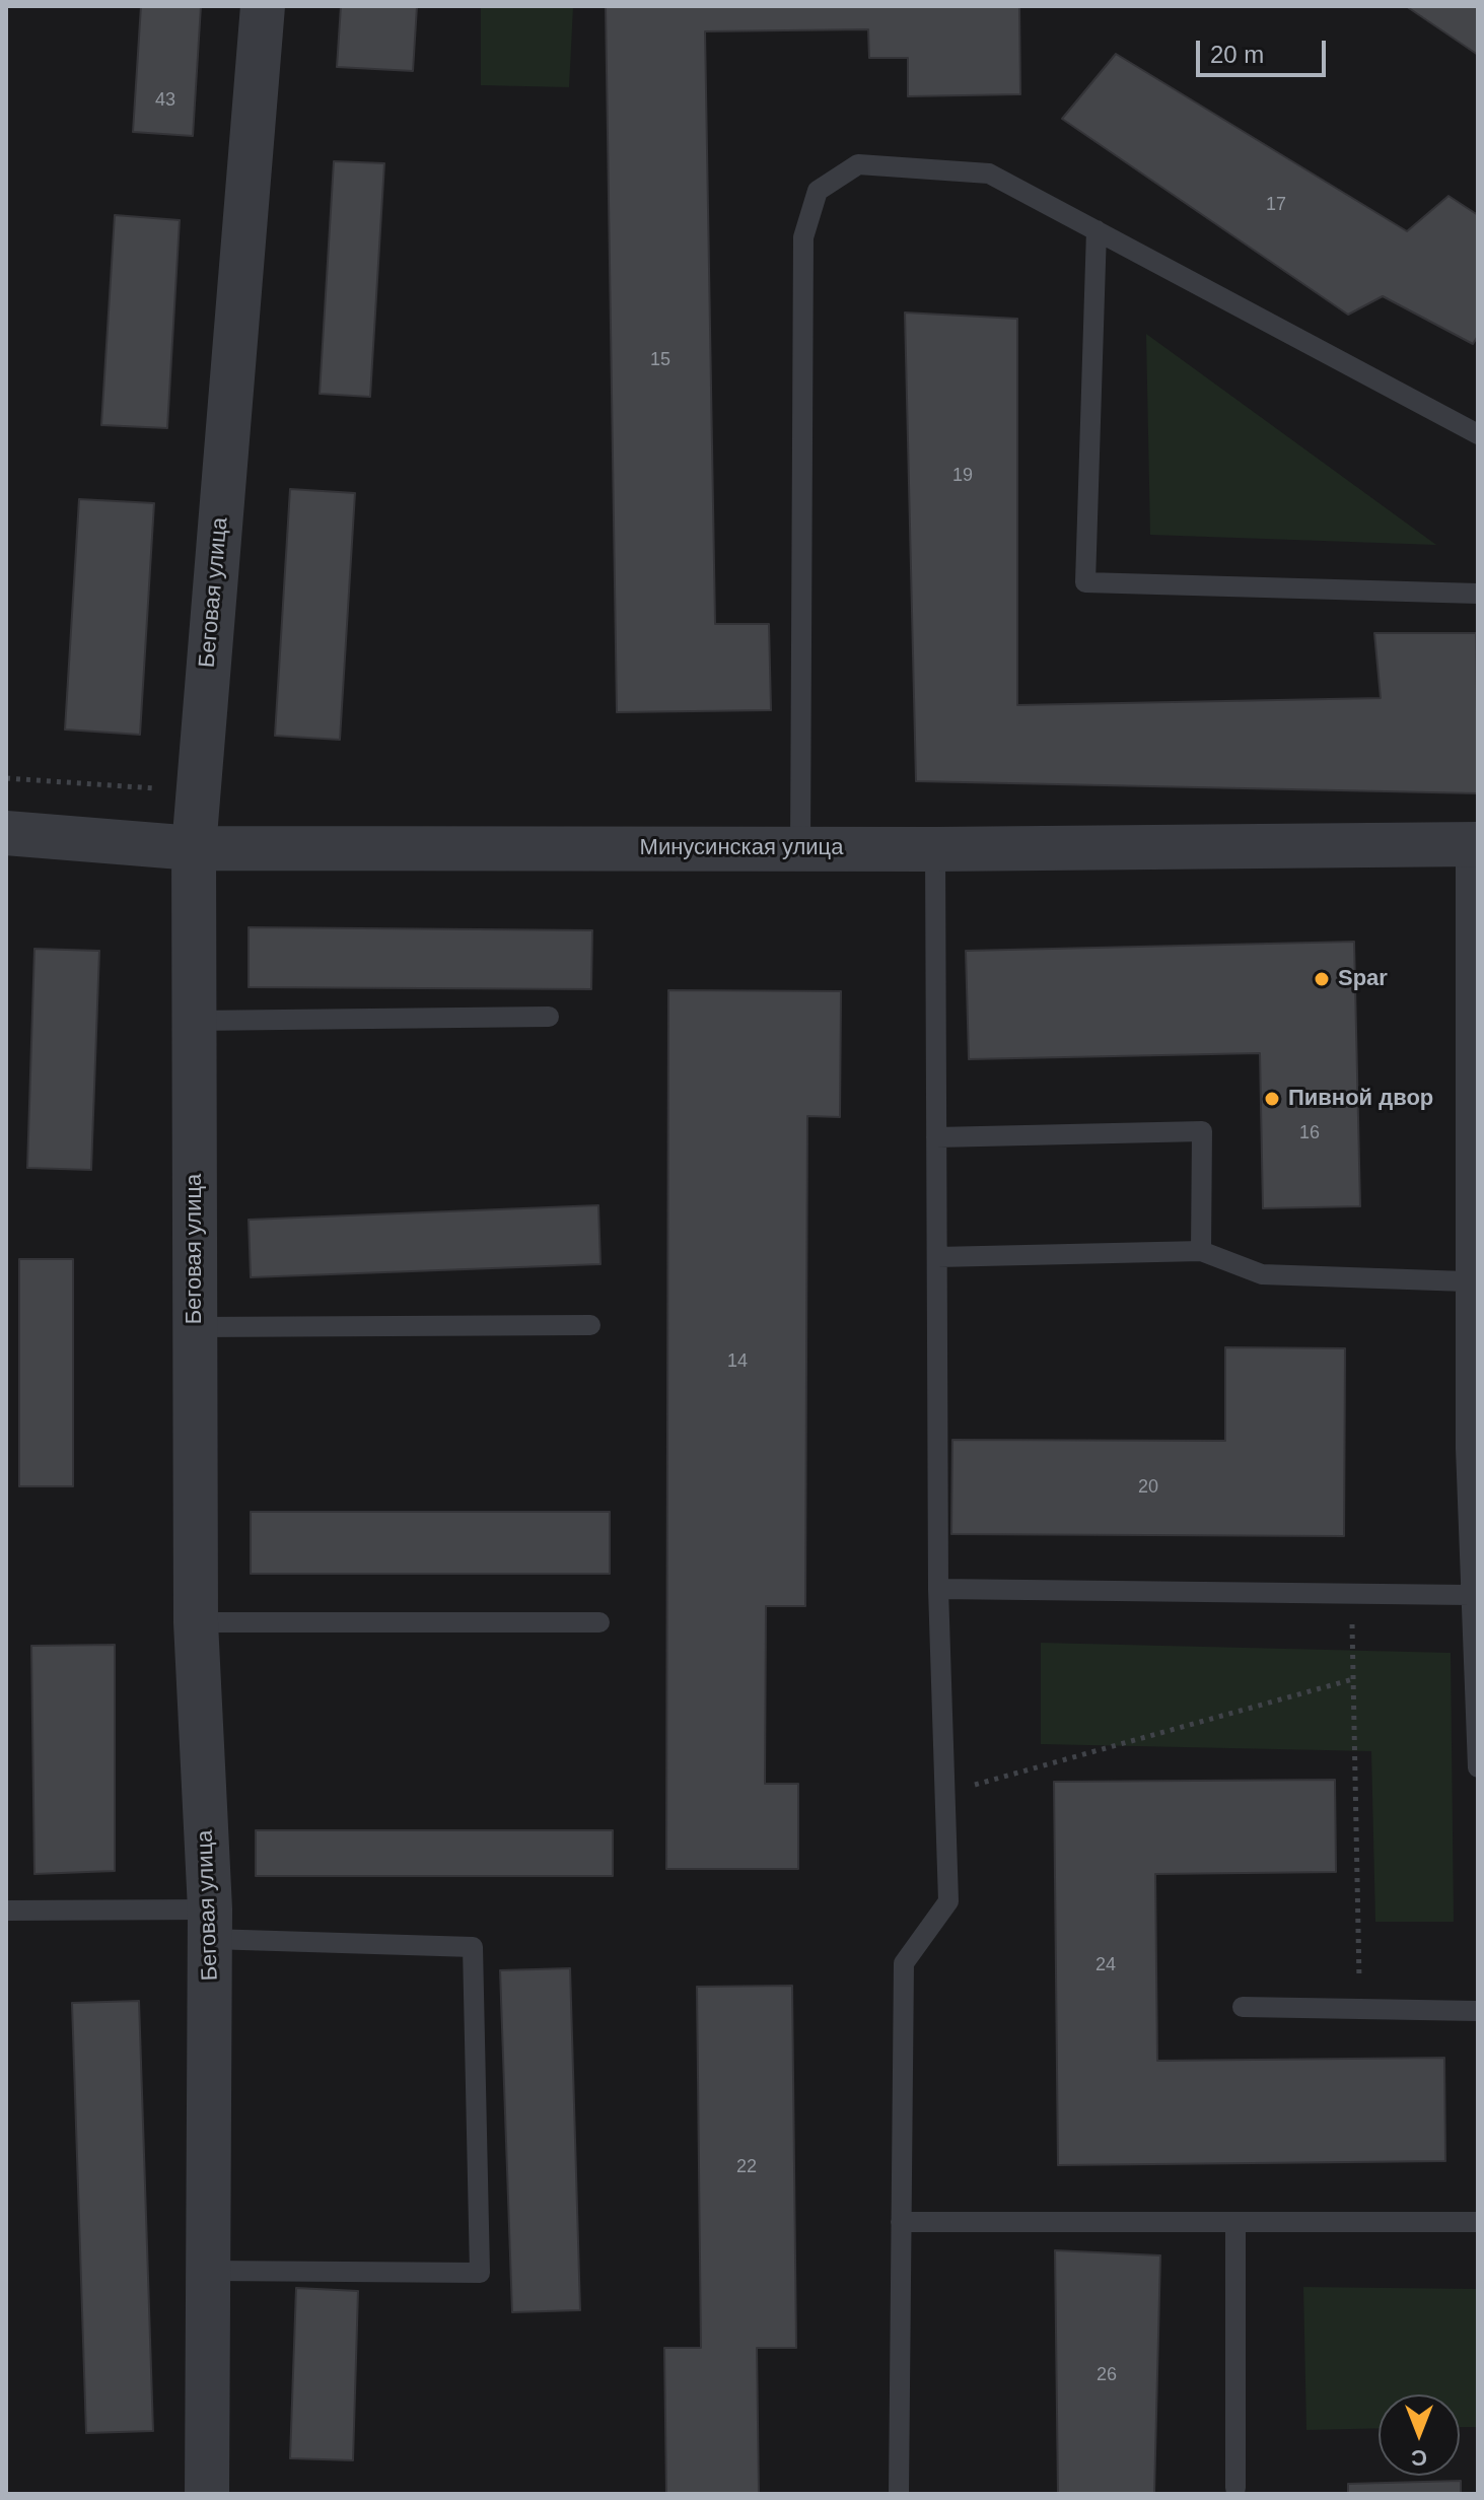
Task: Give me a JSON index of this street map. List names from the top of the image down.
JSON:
{
  "streets": {
    "street": ["Беговая улица", "Минусинская улица"]
  },
  "crossings": [
    ["Беговая улица", "Минусинская улица"]
  ],
  "places": ["Spar", "Пивной двор"],
  "house_numbers": [
    "43",
    "17",
    "15",
    "19",
    "16",
    "14",
    "20",
    "24",
    "22",
    "26"
  ],
  "scale_bar": "20 m",
  "north": "bottom"
}
